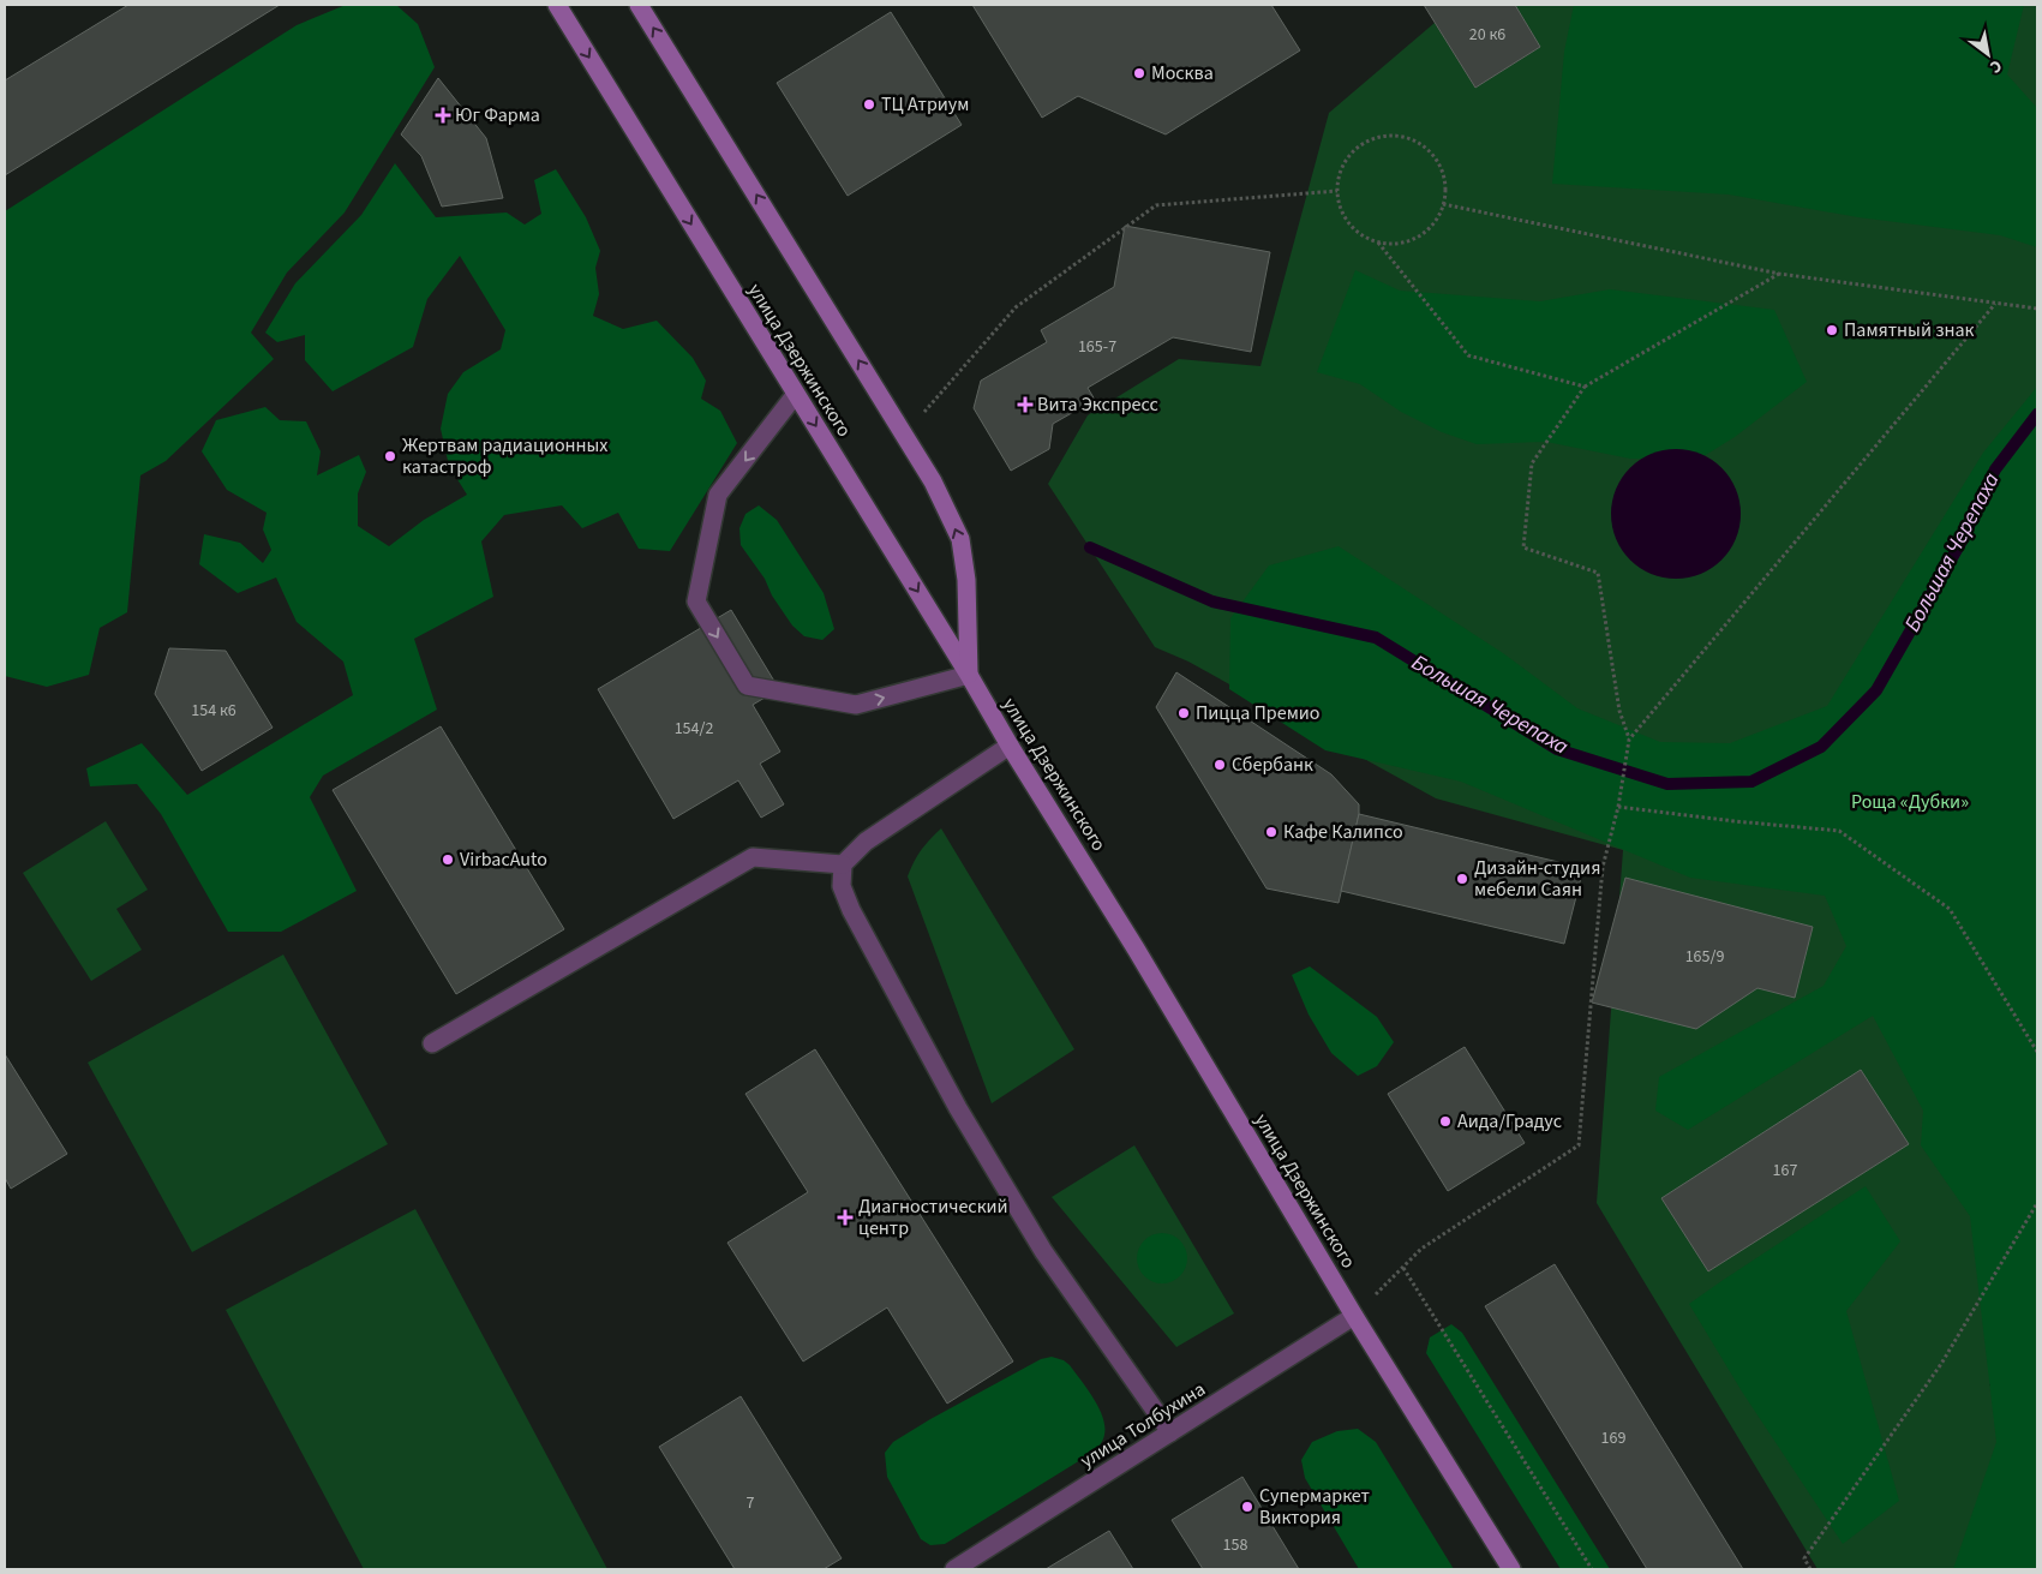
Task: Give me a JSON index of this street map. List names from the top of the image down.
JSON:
{
  "streets": {
    "main road": ["улица Дзержинского"],
    "street": ["улица Толбухина"]
  },
  "crossings": [
    ["улица Дзержинского", "улица Толбухина"]
  ],
  "water": ["Большая Черепаха"],
  "parks": ["Роща «Дубки»"],
  "places": {
    "other": [
      "Москва",
      "ТЦ Атриум",
      "Памятный знак",
      "Жертвам радиационных катастроф",
      "Пицца Премио",
      "Сбербанк",
      "Кафе Калипсо",
      "VirbacAuto",
      "Дизайн-студия мебели Саян",
      "Аида/Градус",
      "Супермаркет Виктория"
    ],
    "health": ["Юг Фарма", "Вита Экспресс", "Диагностический центр"]
  },
  "house_numbers": [
    "20 к6",
    "165-7",
    "154 к6",
    "154/2",
    "165/9",
    "167",
    "169",
    "7",
    "158"
  ],
  "north": "bottom right"
}
